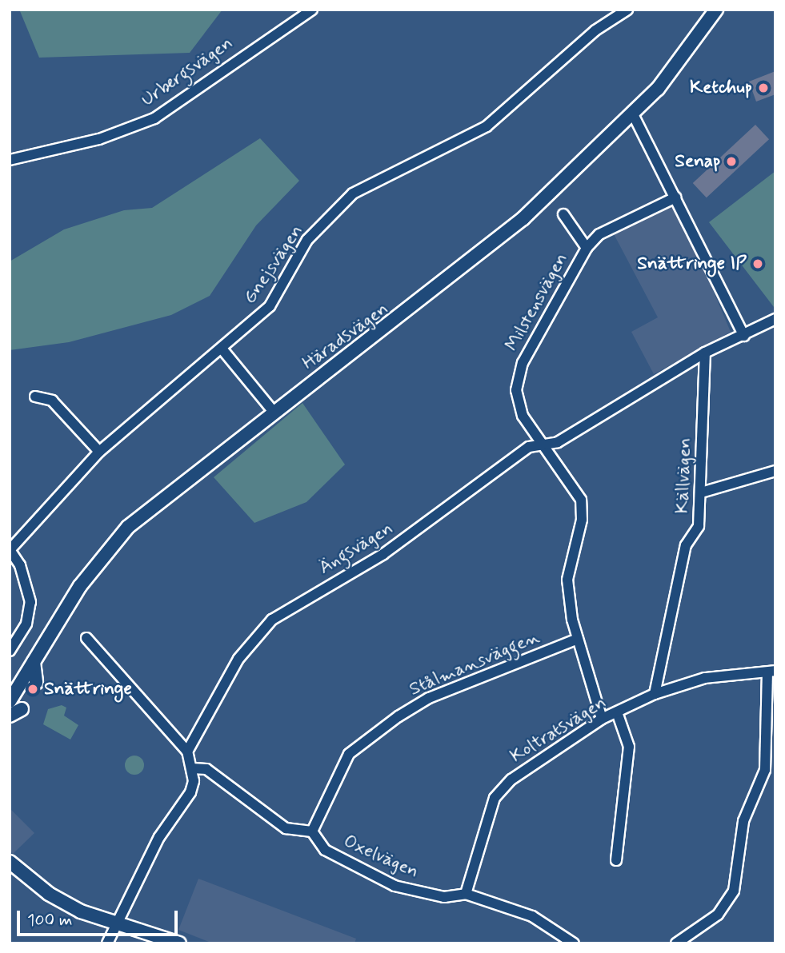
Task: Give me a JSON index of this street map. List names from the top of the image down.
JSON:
{
  "streets": {
    "street": [
      "Urbergsvägen",
      "Gnejsvägen",
      "Milstensvägen",
      "Häradsvägen",
      "Källvägen",
      "Ängsvägen",
      "Stålmansväggen",
      "Koltratsvägen",
      "Oxelvägen"
    ]
  },
  "crossings": [
    ["Milstensvägen", "Ängsvägen"],
    ["Milstensvägen", "Stålmansväggen"],
    ["Milstensvägen", "Koltratsvägen"],
    ["Källvägen", "Ängsvägen"],
    ["Källvägen", "Koltratsvägen"],
    ["Stålmansväggen", "Oxelvägen"],
    ["Koltratsvägen", "Oxelvägen"]
  ],
  "places": [
    "Ketchup",
    "Senap",
    "Snättringe IP",
    "Snättringe"
  ],
  "scale_bar": "100 m"
}
